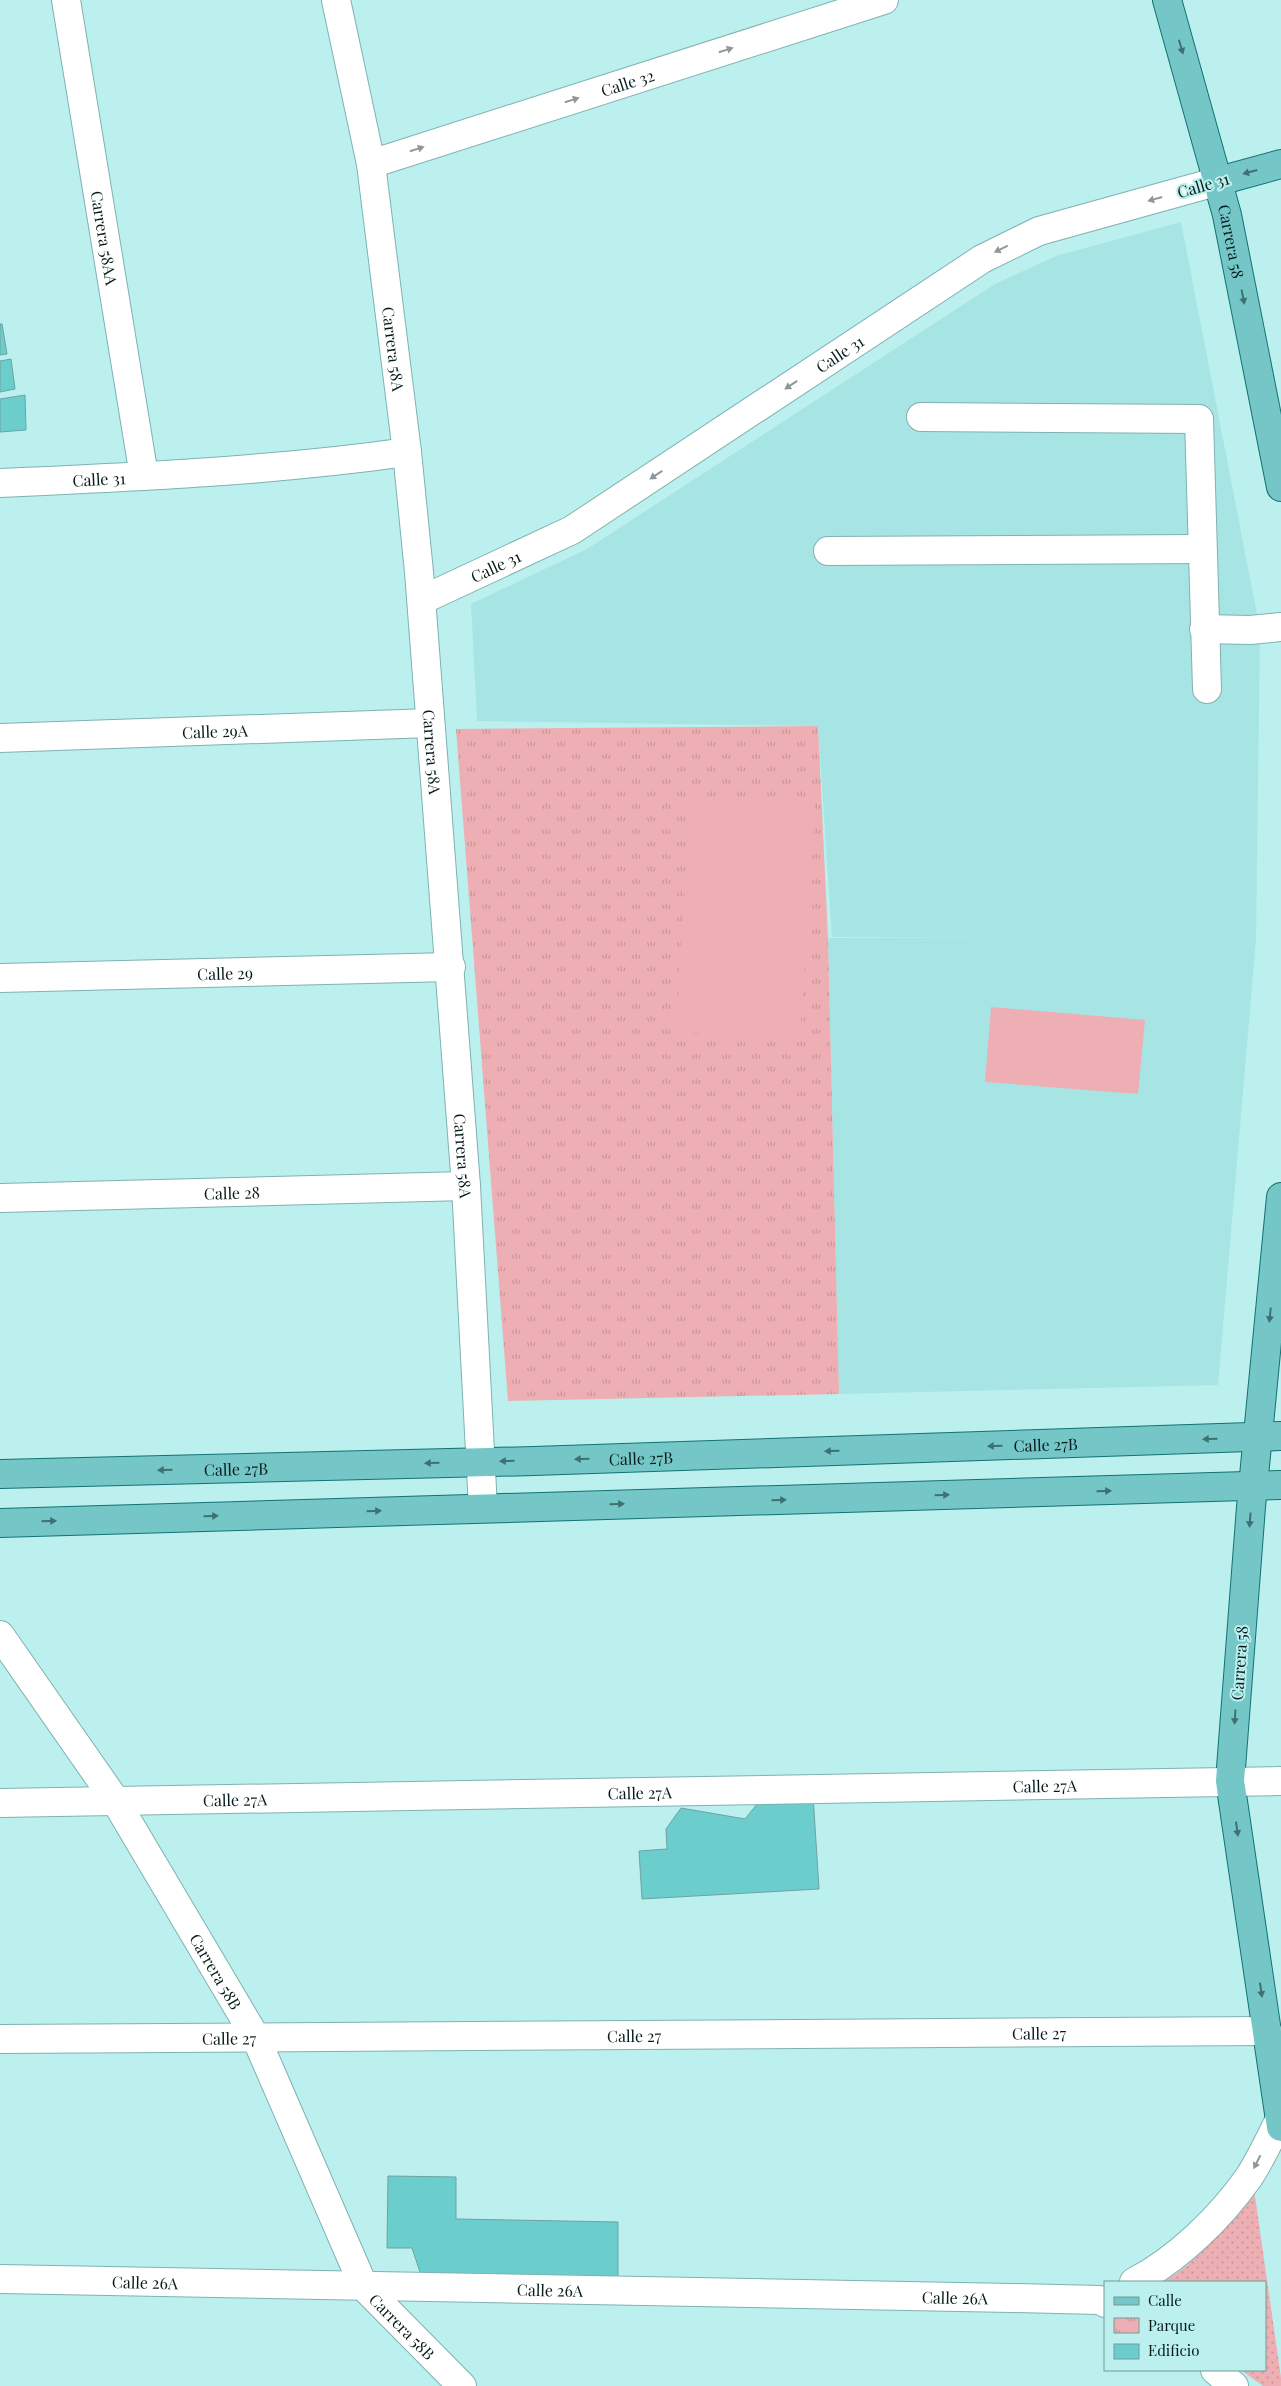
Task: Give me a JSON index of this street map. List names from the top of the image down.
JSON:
{
  "streets": {
    "main road": ["Calle 31", "Carrera 58", "Calle 27B"],
    "street": [
      "Calle 32",
      "Carrera 58AA",
      "Carrera 58A",
      "Calle 29A",
      "Calle 29",
      "Calle 28",
      "Calle 27A",
      "Carrera 58B",
      "Calle 27",
      "Calle 26A"
    ]
  },
  "crossings": [
    ["Calle 32", "Carrera 58A"],
    ["Calle 31", "Carrera 58AA"],
    ["Calle 31", "Carrera 58"],
    ["Calle 31", "Carrera 58A"],
    ["Carrera 58", "Calle 27B"],
    ["Carrera 58", "Calle 27A"],
    ["Carrera 58", "Calle 27"],
    ["Carrera 58A", "Calle 29A"],
    ["Carrera 58A", "Calle 29"],
    ["Carrera 58A", "Calle 28"],
    ["Carrera 58A", "Calle 27B"],
    ["Calle 27A", "Carrera 58B"],
    ["Carrera 58B", "Calle 27"],
    ["Carrera 58B", "Calle 26A"]
  ],
  "one_way": ["Calle 32", "Calle 31", "Carrera 58"],
  "legend": ["Calle", "Parque", "Edificio"]
}
